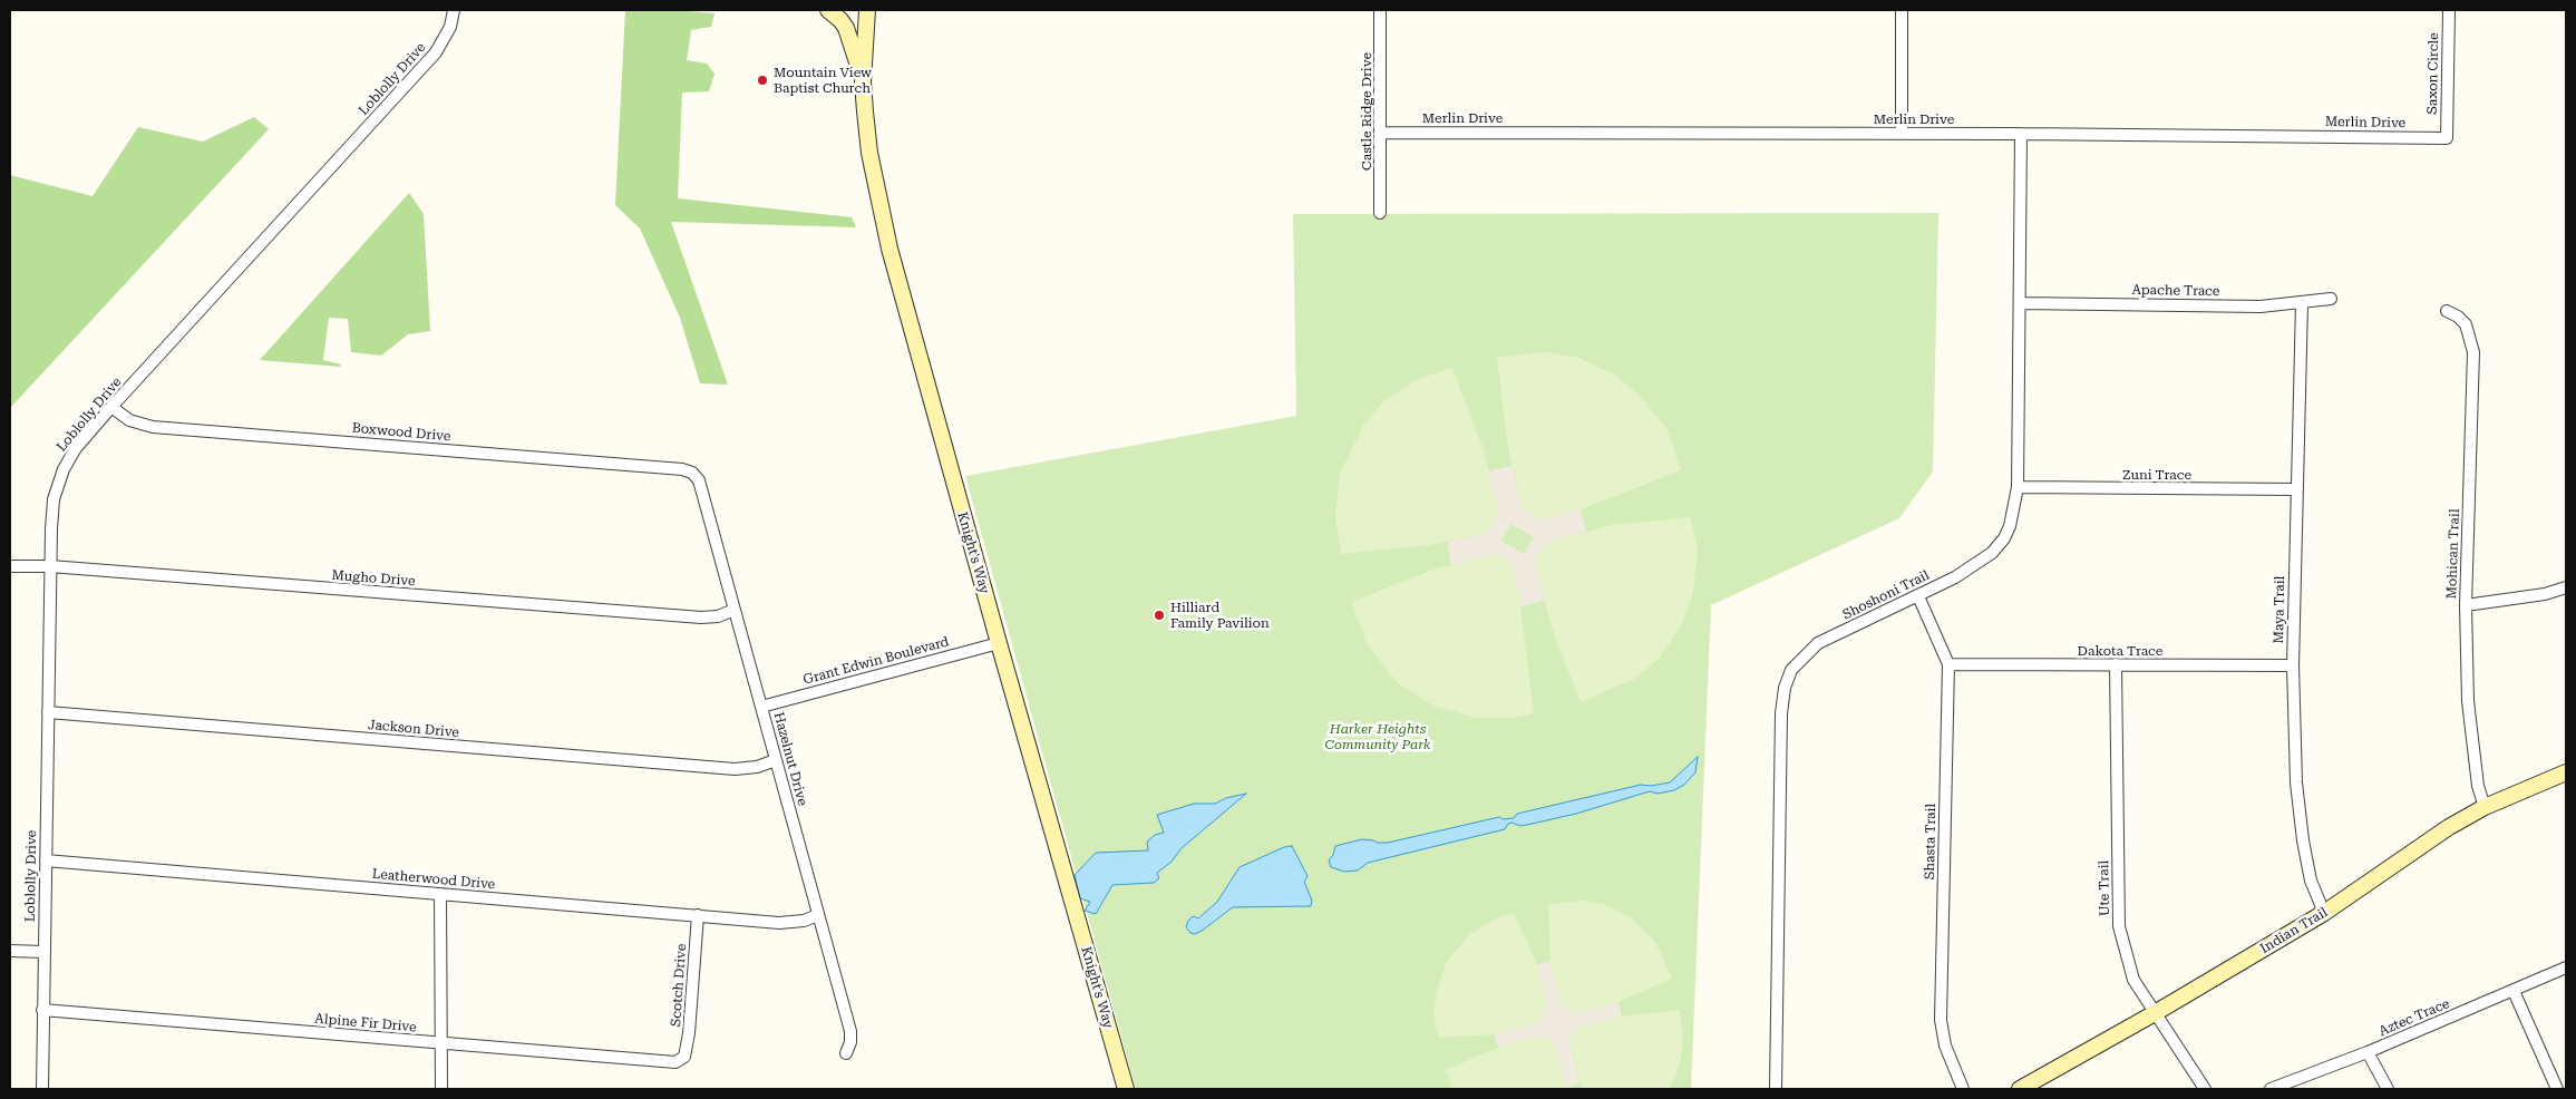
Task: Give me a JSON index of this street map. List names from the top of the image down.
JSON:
{
  "streets": {
    "main road": ["Knight's Way", "Indian Trail"],
    "street": [
      "Saxon Circle",
      "Loblolly Drive",
      "Castle Ridge Drive",
      "Merlin Drive",
      "Apache Trace",
      "Boxwood Drive",
      "Zuni Trace",
      "Mohican Trail",
      "Mugho Drive",
      "Shoshoni Trail",
      "Maya Trail",
      "Dakota Trace",
      "Grant Edwin Boulevard",
      "Jackson Drive",
      "Hazelnut Drive",
      "Shasta Trail",
      "Leatherwood Drive",
      "Ute Trail",
      "Scotch Drive",
      "Aztec Trace",
      "Alpine Fir Drive"
    ]
  },
  "crossings": [
    ["Saxon Circle", "Merlin Drive"],
    ["Loblolly Drive", "Boxwood Drive"],
    ["Loblolly Drive", "Mugho Drive"],
    ["Loblolly Drive", "Jackson Drive"],
    ["Loblolly Drive", "Leatherwood Drive"],
    ["Loblolly Drive", "Alpine Fir Drive"],
    ["Castle Ridge Drive", "Merlin Drive"],
    ["Merlin Drive", "Shoshoni Trail"],
    ["Apache Trace", "Shoshoni Trail"],
    ["Apache Trace", "Maya Trail"],
    ["Boxwood Drive", "Hazelnut Drive"],
    ["Zuni Trace", "Shoshoni Trail"],
    ["Zuni Trace", "Maya Trail"],
    ["Knight's Way", "Grant Edwin Boulevard"],
    ["Mohican Trail", "Indian Trail"],
    ["Mugho Drive", "Hazelnut Drive"],
    ["Shoshoni Trail", "Shasta Trail"],
    ["Maya Trail", "Dakota Trace"],
    ["Maya Trail", "Indian Trail"],
    ["Dakota Trace", "Shasta Trail"],
    ["Dakota Trace", "Ute Trail"],
    ["Grant Edwin Boulevard", "Hazelnut Drive"],
    ["Jackson Drive", "Hazelnut Drive"],
    ["Hazelnut Drive", "Leatherwood Drive"],
    ["Leatherwood Drive", "Scotch Drive"],
    ["Ute Trail", "Indian Trail"],
    ["Scotch Drive", "Alpine Fir Drive"]
  ],
  "parks": ["Harker Heights Community Park"],
  "places": ["Mountain View Baptist Church", "Hilliard Family Pavilion"]
}
